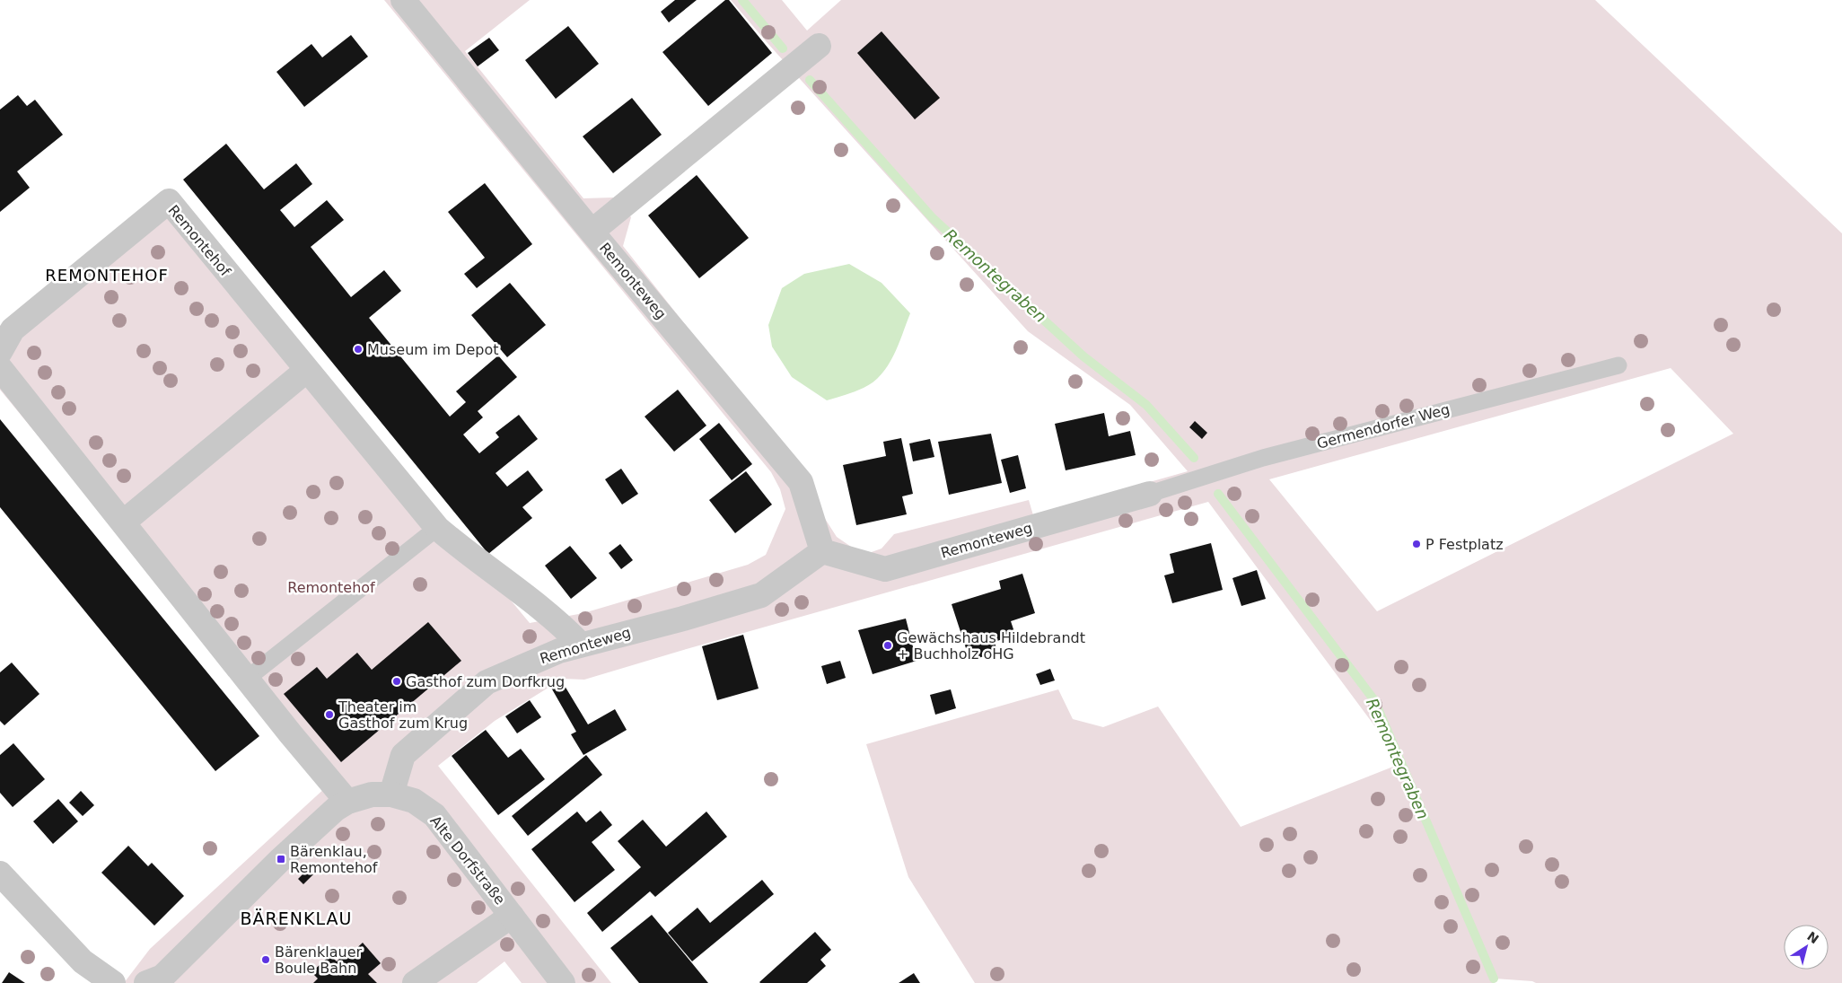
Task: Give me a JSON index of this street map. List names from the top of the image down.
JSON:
{
  "streets": {
    "street": ["Remontehof", "Remonteweg", "Alte Dorfstraße"],
    "lane": ["Germendorfer Weg"]
  },
  "crossings": [
    ["Remontehof", "Remonteweg"],
    ["Remonteweg", "Germendorfer Weg"],
    ["Remonteweg", "Alte Dorfstraße"]
  ],
  "districts": ["REMONTEHOF", "BÄRENKLAU"],
  "water": ["Remontegraben"],
  "parks": ["Remontehof"],
  "places": {
    "other": [
      "Museum im Depot",
      "P Festplatz",
      "Gewächshaus Hildebrandt + Buchholz oHG",
      "Gasthof zum Dorfkrug",
      "Theater im Gasthof zum Krug",
      "Bärenklauer Boule Bahn"
    ],
    "transit": ["Bärenklau, Remontehof"]
  },
  "north": "top right"
}
